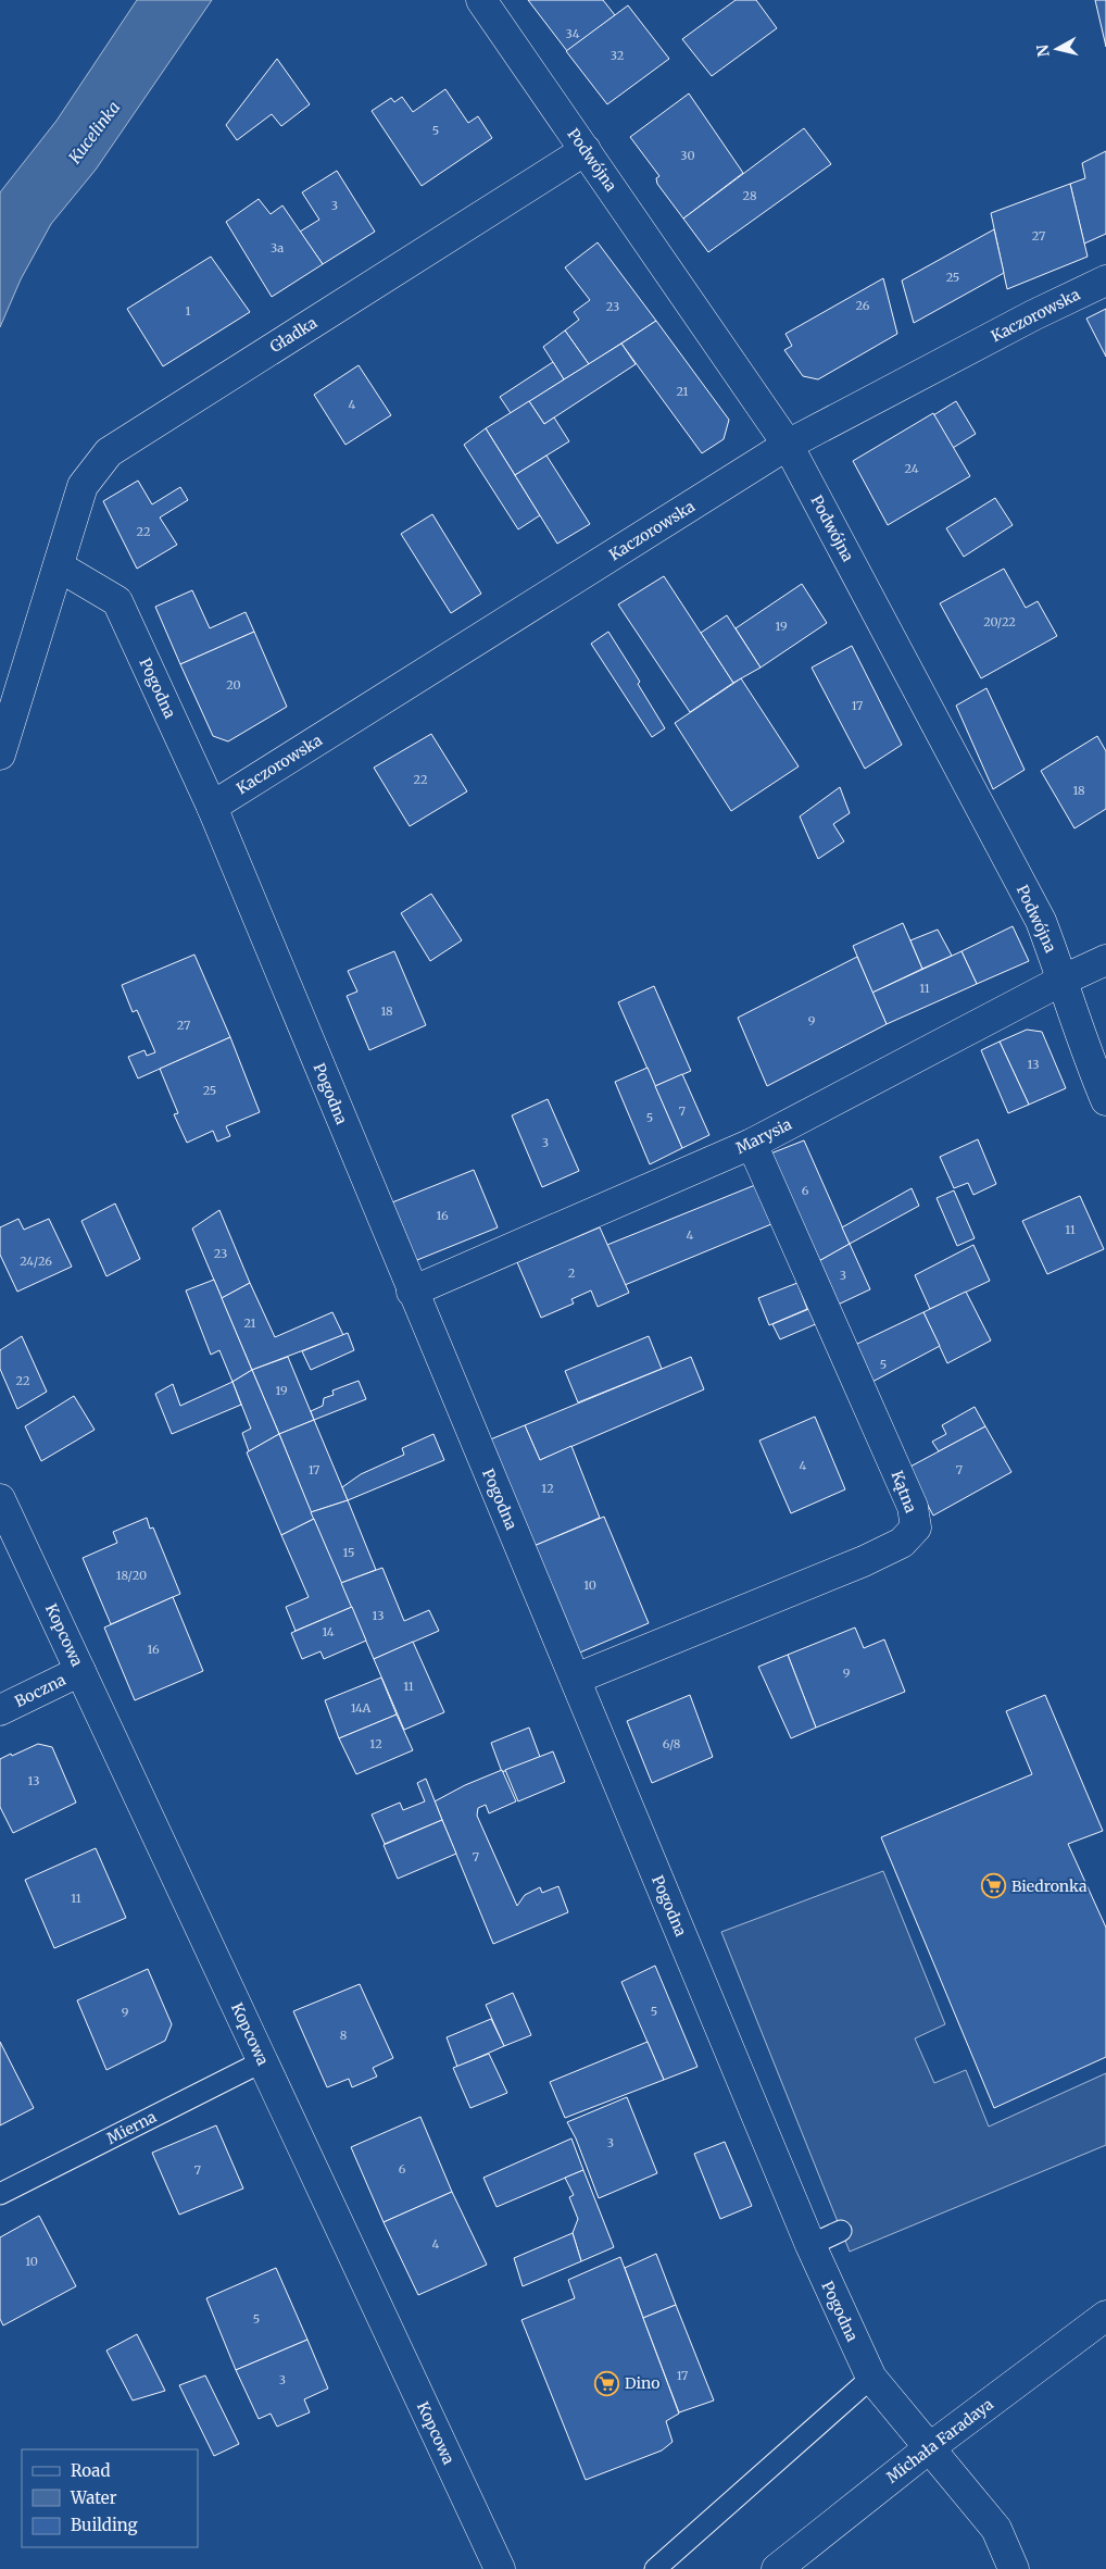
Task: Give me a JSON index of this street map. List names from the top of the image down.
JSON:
{
  "streets": {
    "street": [
      "Podwójna",
      "Kaczorowska",
      "Gładka",
      "Pogodna",
      "Marysia",
      "Kątna",
      "Kopcowa",
      "Boczna",
      "Michała Faradaya"
    ],
    "lane": ["Mierna"]
  },
  "crossings": [
    ["Podwójna", "Kaczorowska"],
    ["Podwójna", "Gładka"],
    ["Podwójna", "Marysia"],
    ["Kaczorowska", "Pogodna"],
    ["Gładka", "Pogodna"],
    ["Pogodna", "Marysia"],
    ["Pogodna", "Kątna"],
    ["Pogodna", "Michała Faradaya"],
    ["Marysia", "Kątna"],
    ["Kopcowa", "Boczna"],
    ["Kopcowa", "Mierna"]
  ],
  "water": ["Kucelinka"],
  "places": {
    "supermarket": ["Biedronka", "Dino"]
  },
  "house_numbers": [
    "34",
    "32",
    "5",
    "30",
    "28",
    "3",
    "27",
    "3a",
    "25",
    "26",
    "23",
    "1",
    "21",
    "4",
    "24",
    "22",
    "20/22",
    "19",
    "20",
    "17",
    "22",
    "18",
    "11",
    "18",
    "9",
    "27",
    "13",
    "25",
    "7",
    "5",
    "3",
    "6",
    "16",
    "11",
    "4",
    "23",
    "24/26",
    "2",
    "3",
    "21",
    "5",
    "22",
    "19",
    "4",
    "17",
    "7",
    "12",
    "15",
    "18/20",
    "10",
    "13",
    "14",
    "16",
    "9",
    "11",
    "14A",
    "12",
    "6/8",
    "13",
    "7",
    "11",
    "5",
    "9",
    "8",
    "3",
    "6",
    "7",
    "4",
    "10",
    "5",
    "17",
    "3"
  ],
  "legend": ["Road", "Water", "Building"],
  "north": "left"
}
